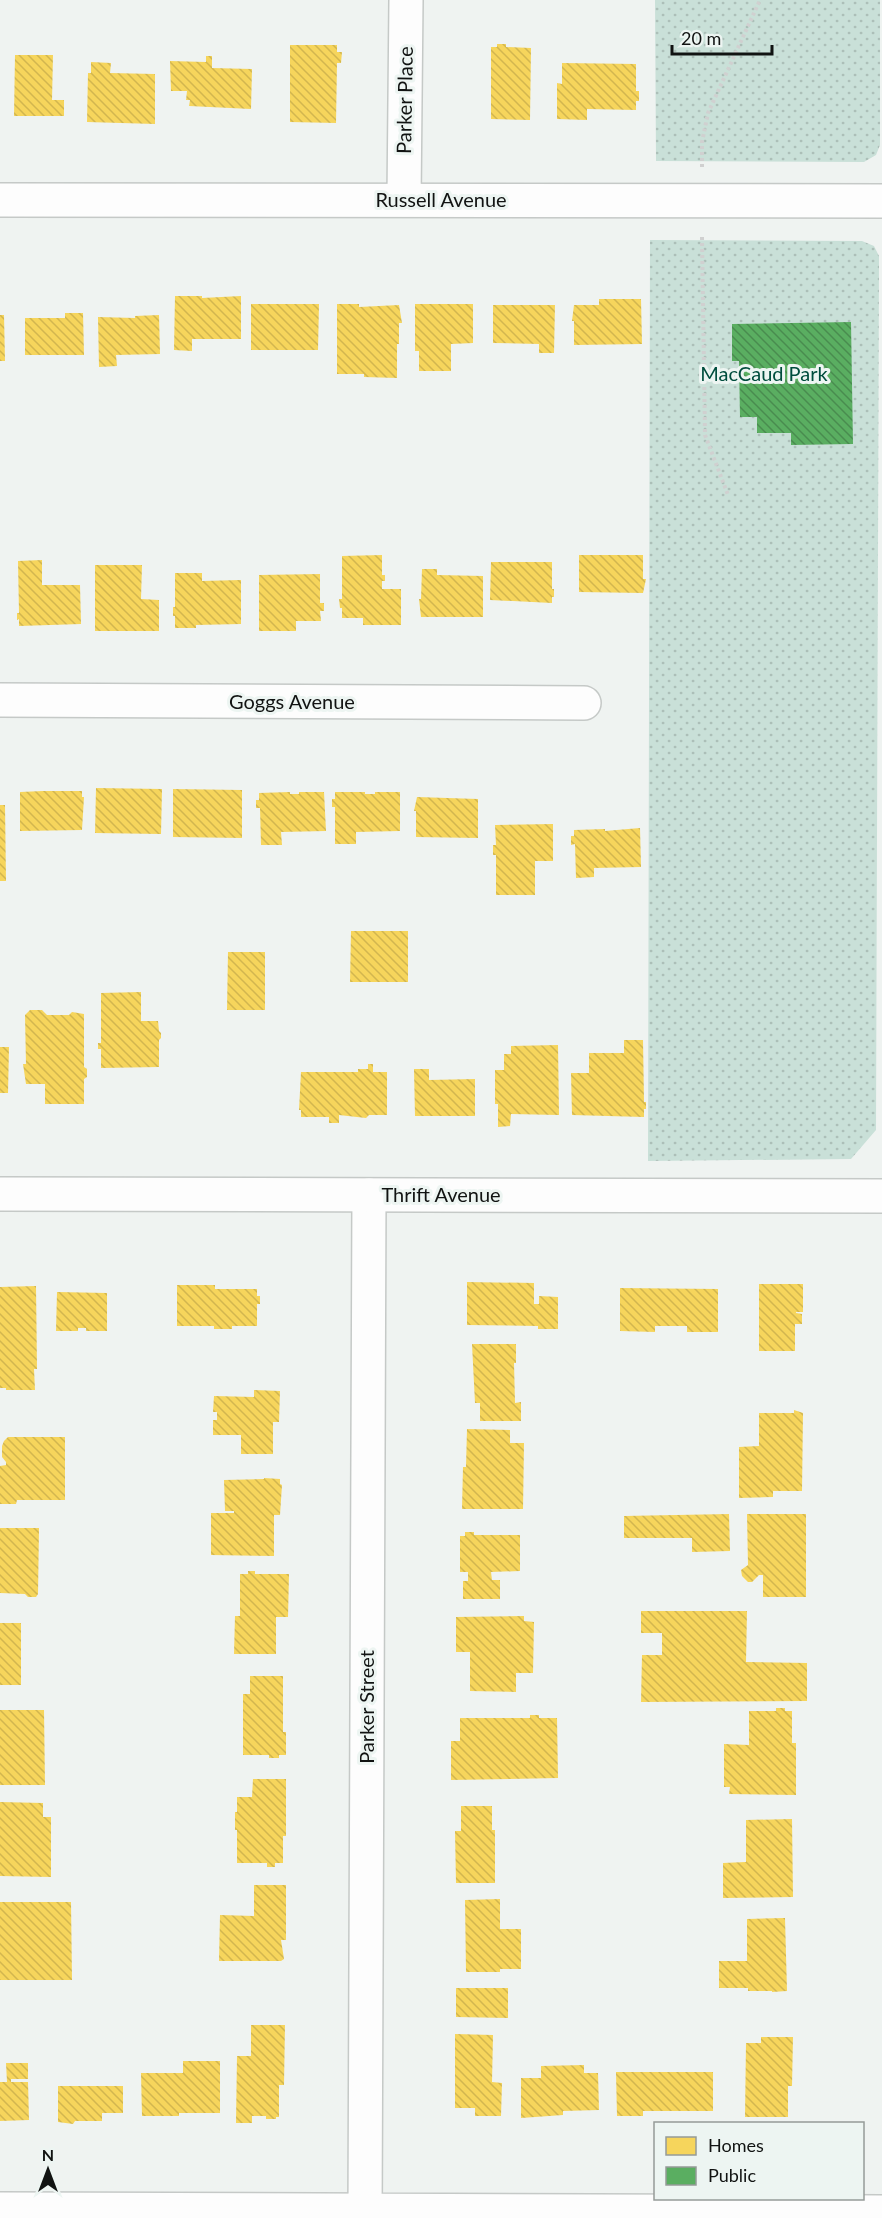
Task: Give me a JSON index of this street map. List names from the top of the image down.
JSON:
{
  "streets": {
    "street": [
      "Parker Place",
      "Russell Avenue",
      "Goggs Avenue",
      "Thrift Avenue",
      "Parker Street"
    ]
  },
  "crossings": [
    ["Parker Place", "Russell Avenue"],
    ["Thrift Avenue", "Parker Street"]
  ],
  "parks": ["MacCaud Park"],
  "legend": ["Homes", "Public"],
  "scale_bar": "20 m",
  "north": "top"
}
